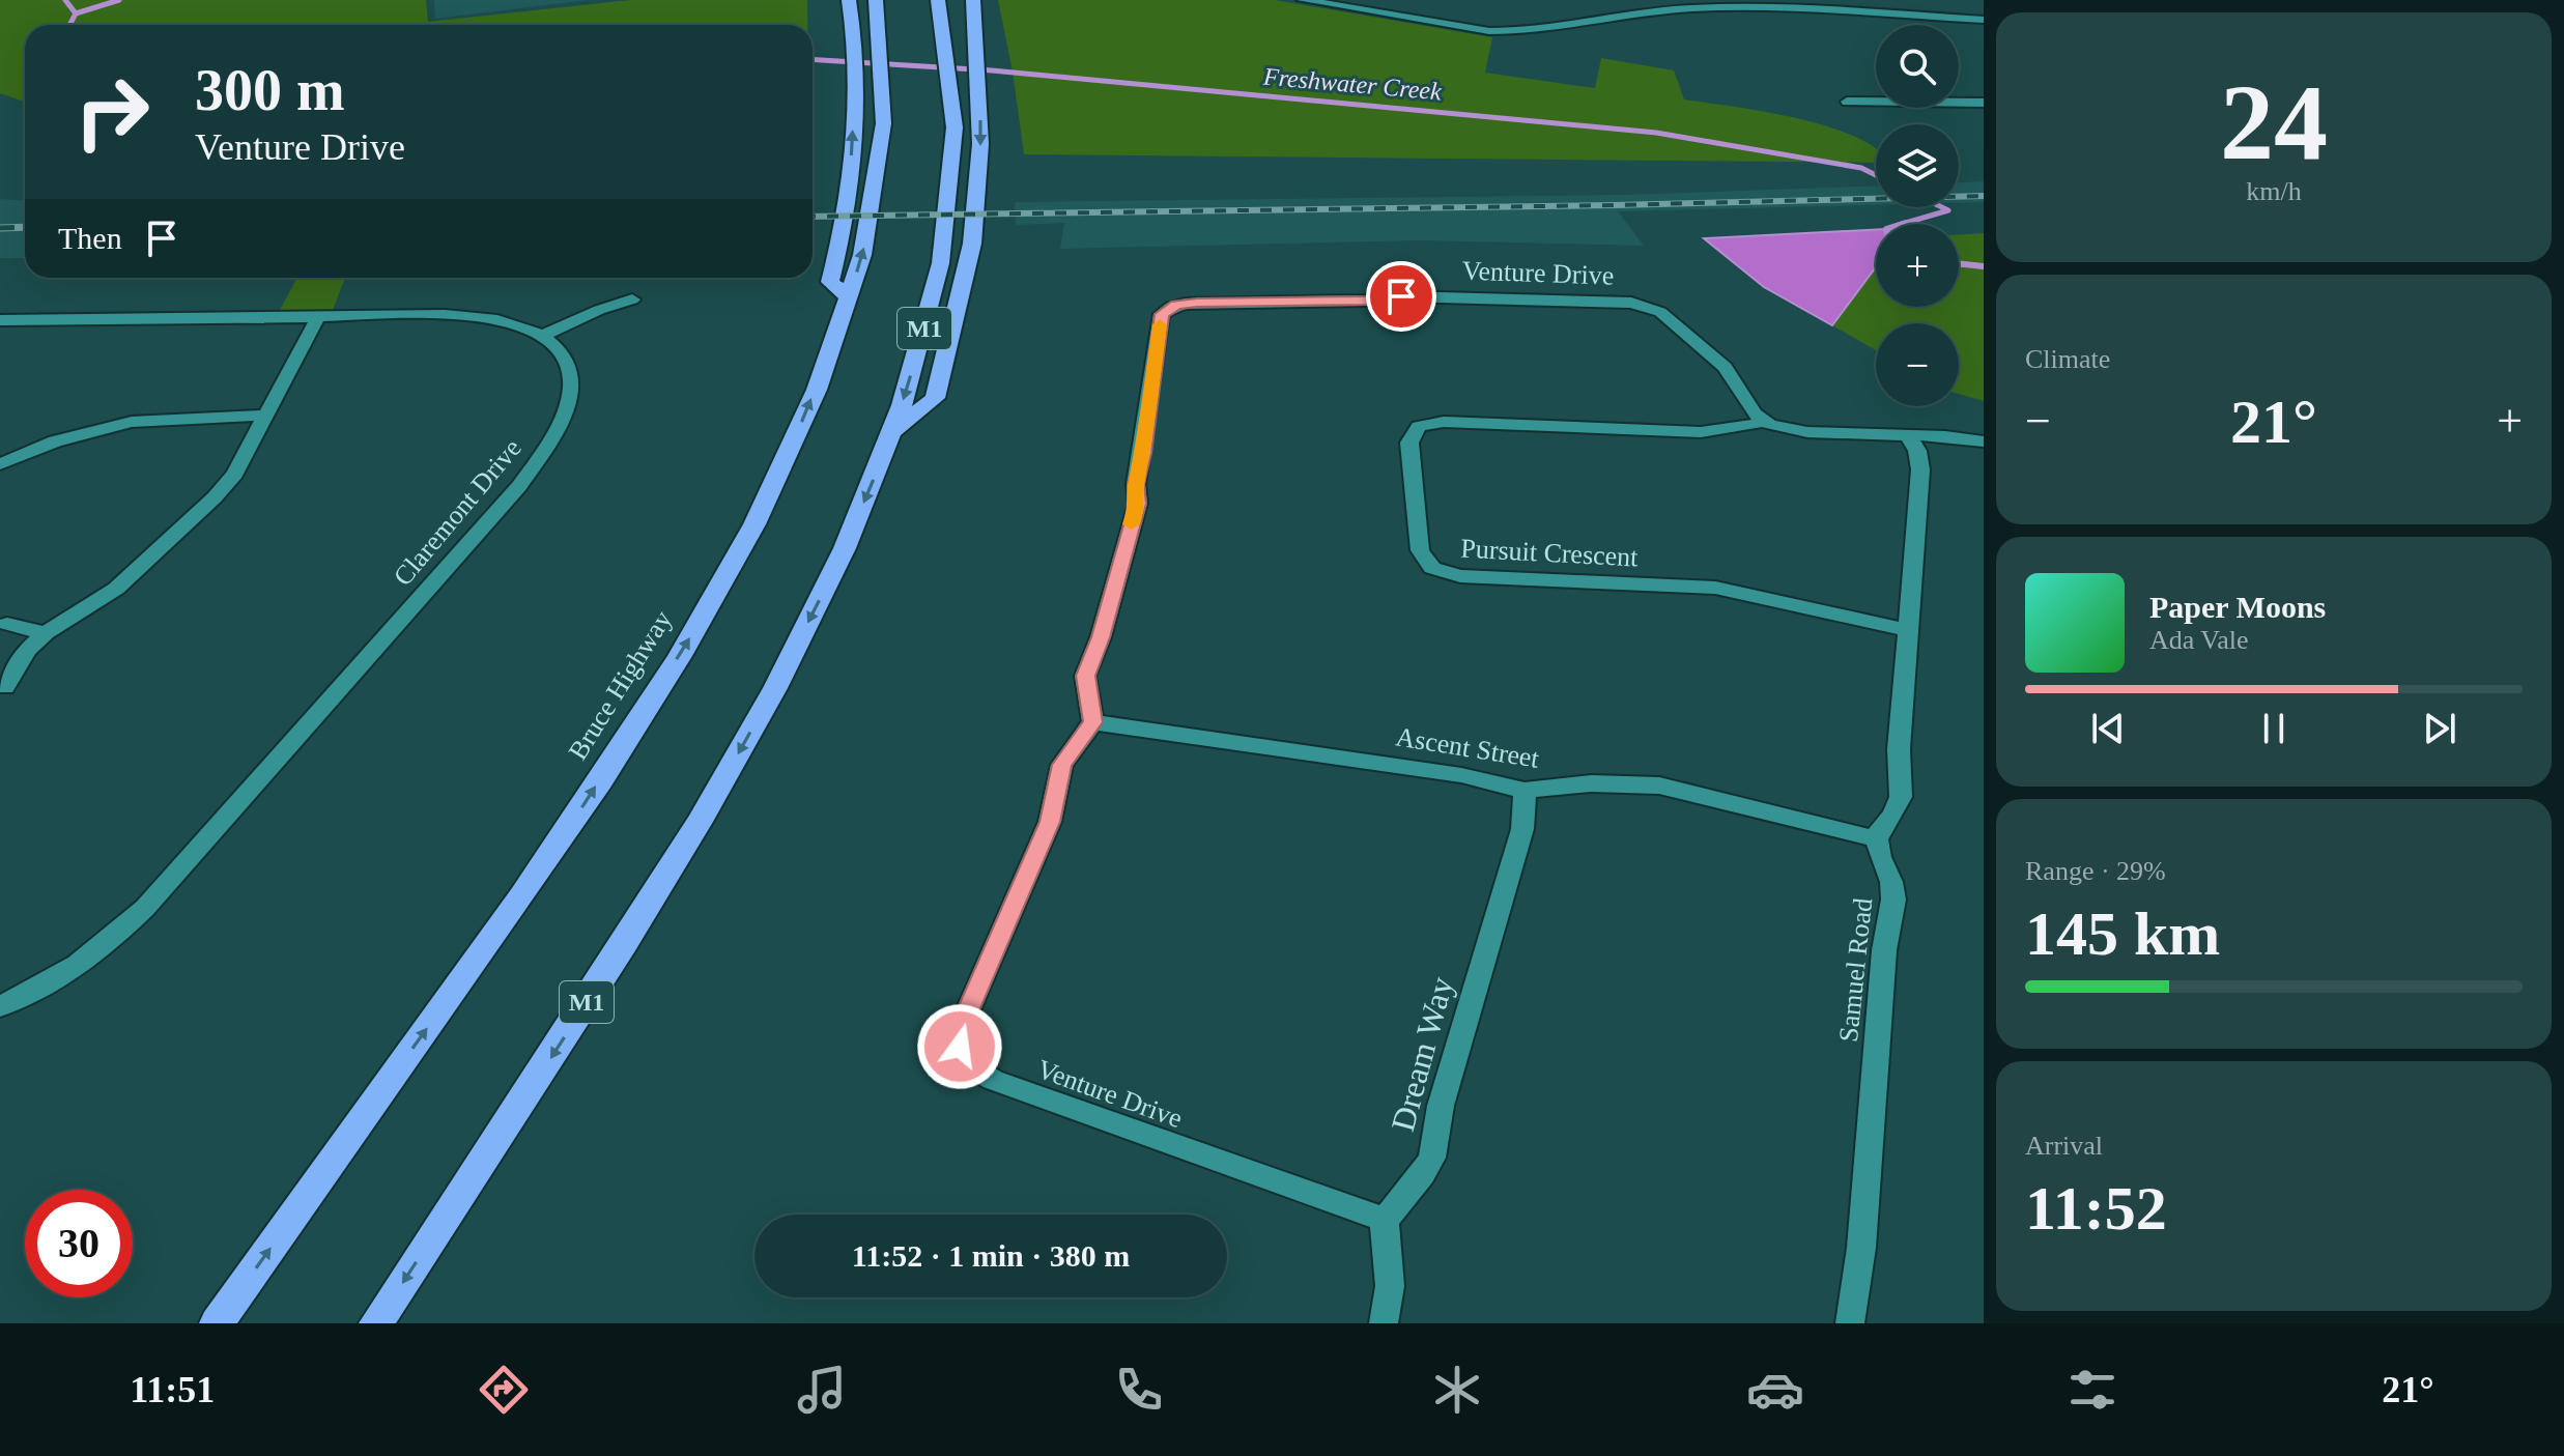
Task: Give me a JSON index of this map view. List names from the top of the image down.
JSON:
{
  "streets": {
    "highway": ["M1", "Bruce Highway"],
    "street": [
      "Venture Drive",
      "Claremont Drive",
      "Pursuit Crescent",
      "Ascent Street",
      "Samuel Road",
      "Dream Way"
    ]
  },
  "crossings": [
    ["Venture Drive", "Pursuit Crescent"],
    ["Venture Drive", "Ascent Street"],
    ["Venture Drive", "Dream Way"],
    ["Ascent Street", "Samuel Road"],
    ["Ascent Street", "Dream Way"]
  ],
  "water": ["Freshwater Creek"],
  "page": {
    "tile": [
      ["24", "km/h"],
      "Climate",
      ["Range · 29%", "145 km"],
      ["Arrival", "11:52"]
    ],
    "map_buttons": ["+", "−"],
    "turn": ["300 m", "Venture Drive"],
    "then": "Then",
    "heat": ["−", "21°", "+"],
    "song": ["Paper Moons", "Ada Vale"],
    "limit": "30",
    "trip": "11:52 · 1 min · 380 m",
    "tabs": ["11:51", "21°"]
  }
}
